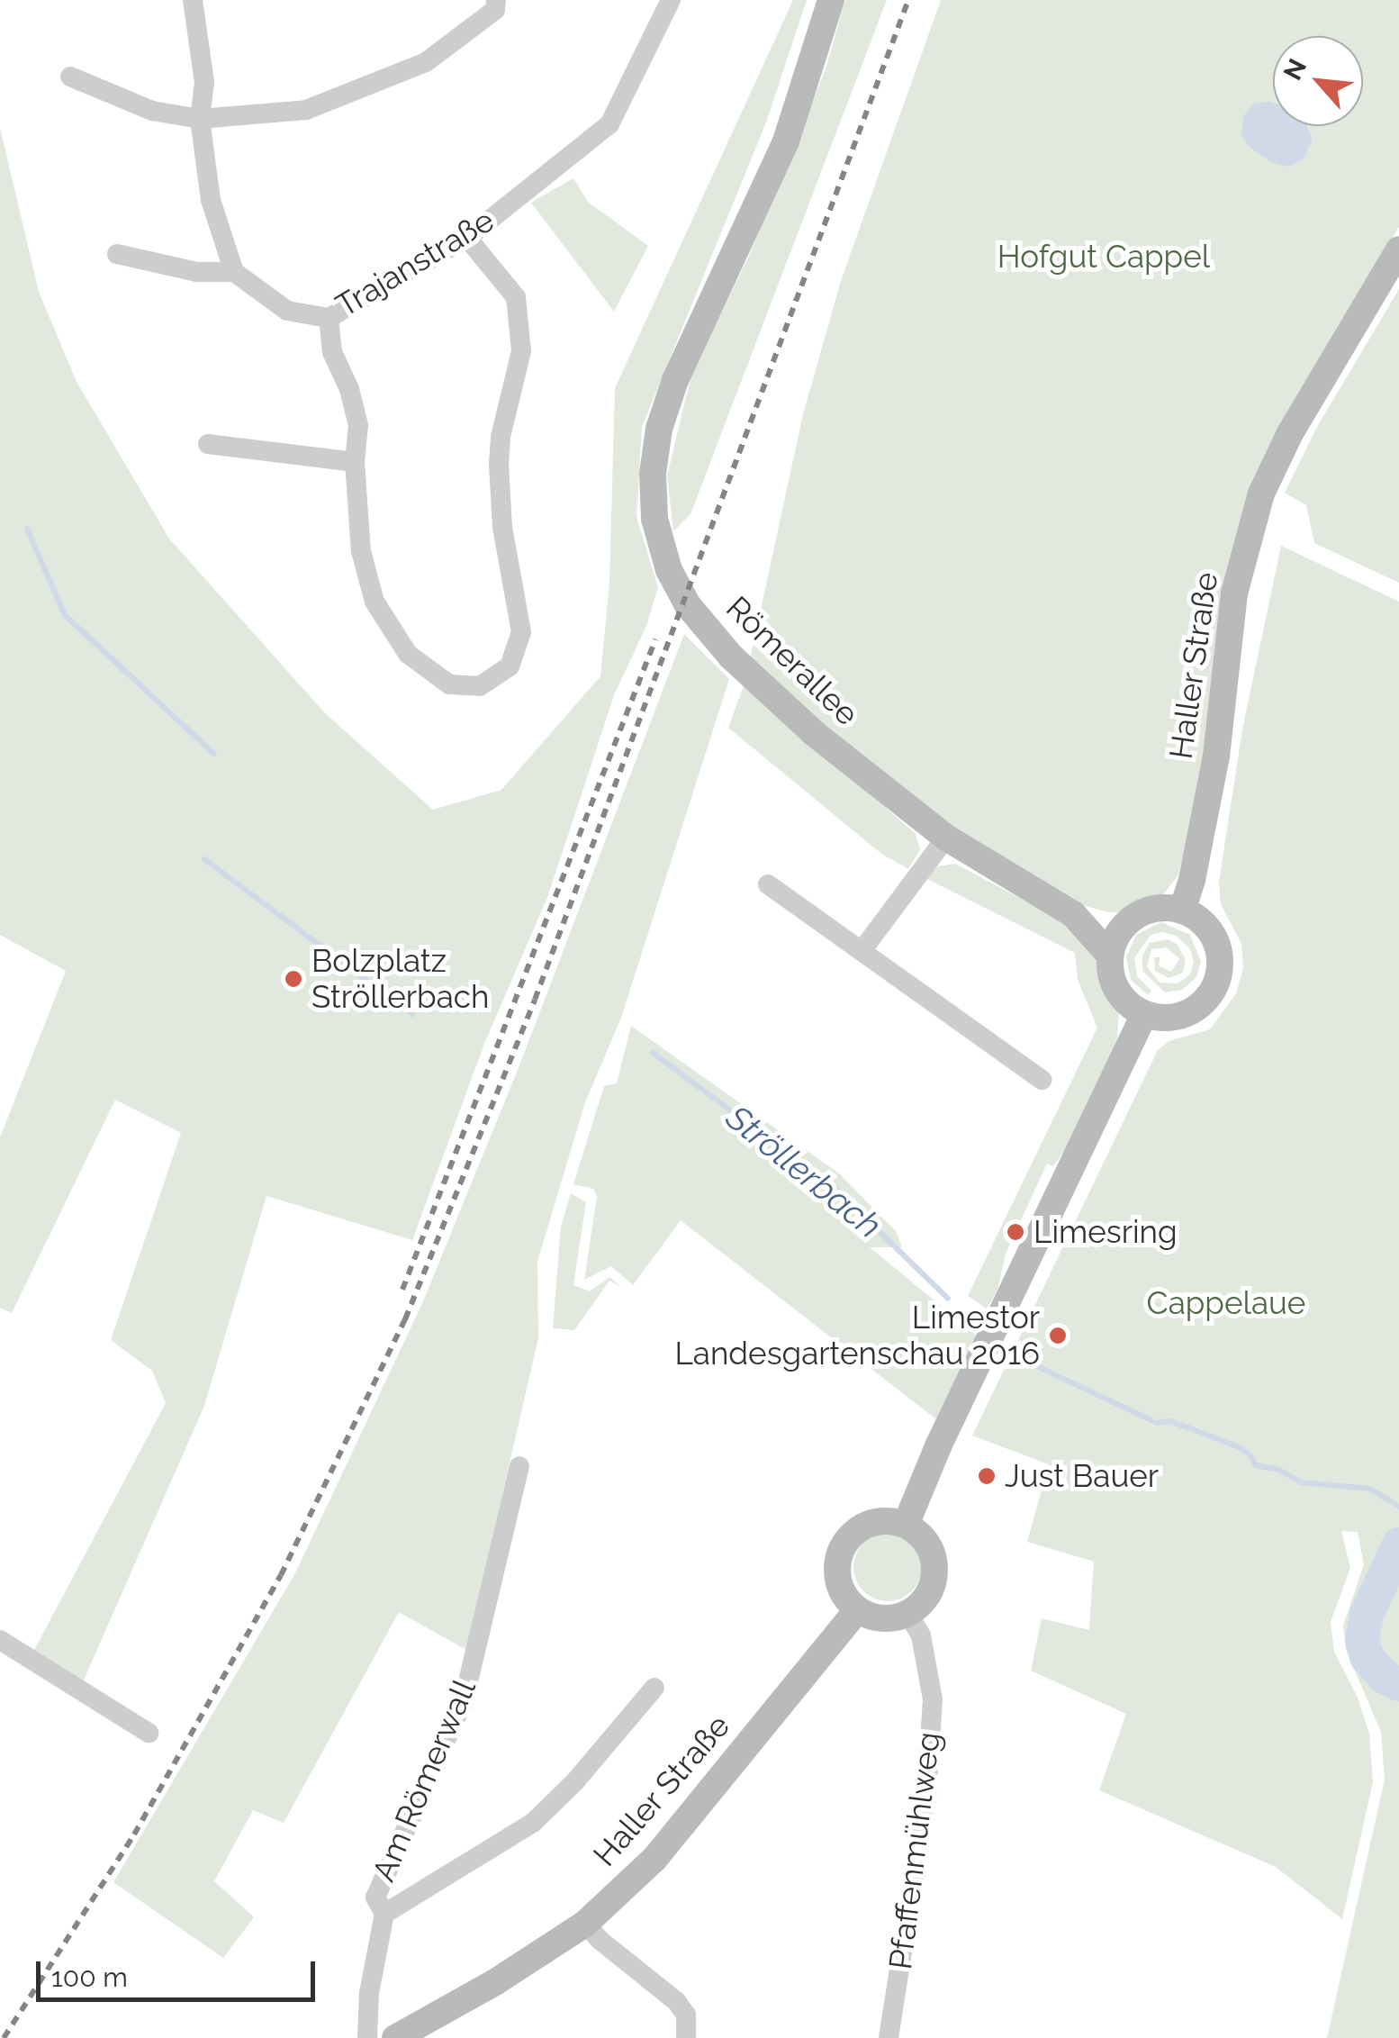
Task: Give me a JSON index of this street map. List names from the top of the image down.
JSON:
{
  "streets": {
    "main road": ["Römerallee", "Haller Straße"],
    "street": ["Trajanstraße", "Am Römerwall", "Pfaffenmühlweg"]
  },
  "crossings": [
    ["Römerallee", "Haller Straße"],
    ["Haller Straße", "Pfaffenmühlweg"]
  ],
  "water": ["Ströllerbach"],
  "parks": ["Hofgut Cappel", "Cappelaue"],
  "places": [
    "Bolzplatz Ströllerbach",
    "Limesring",
    "Limestor Landesgartenschau 2016",
    "Just Bauer"
  ],
  "scale_bar": "100 m",
  "north": "top left"
}
